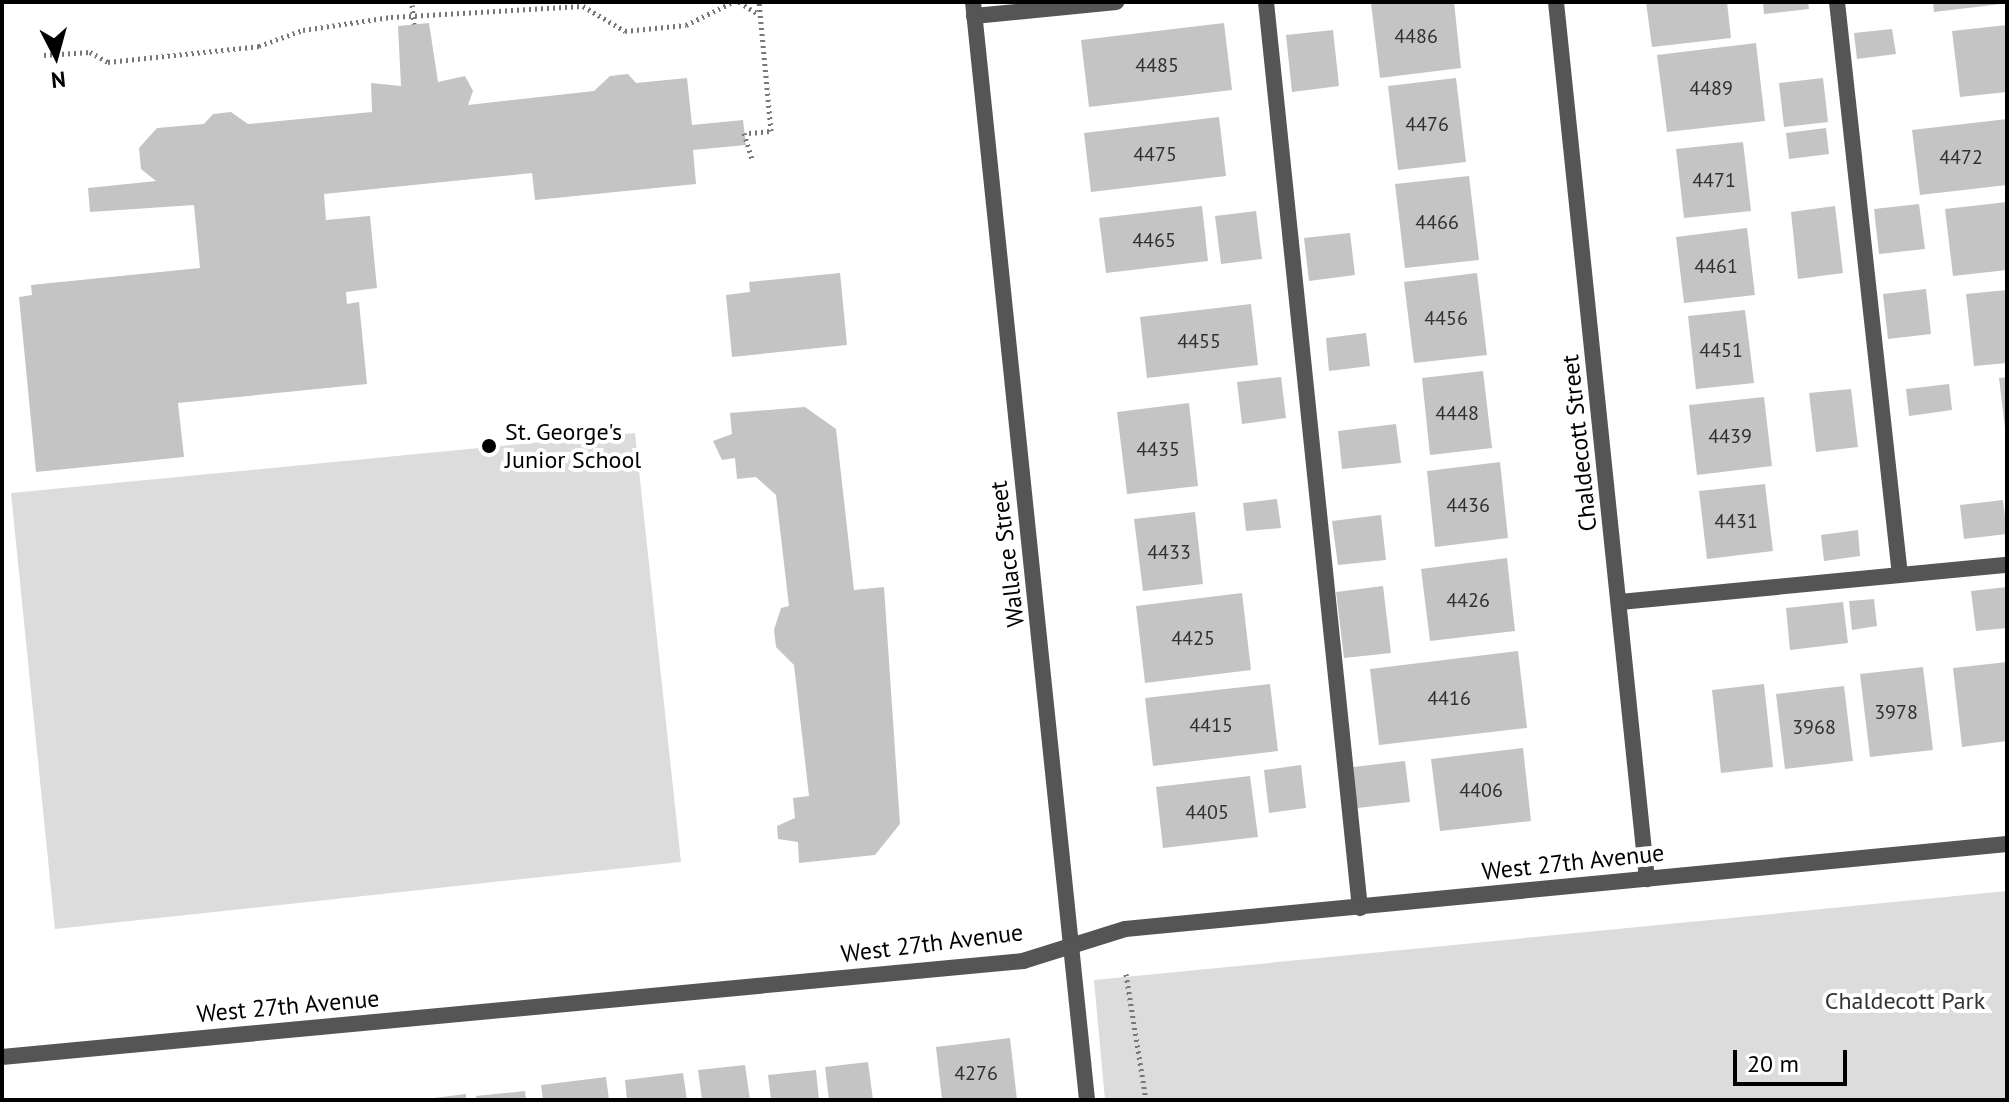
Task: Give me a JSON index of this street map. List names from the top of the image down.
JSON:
{
  "streets": {
    "street": ["Chaldecott Street", "Wallace Street", "West 27th Avenue"]
  },
  "crossings": [
    ["Chaldecott Street", "West 27th Avenue"],
    ["Wallace Street", "West 27th Avenue"]
  ],
  "parks": ["Chaldecott Park"],
  "places": ["St. George's Junior School"],
  "house_numbers": [
    "4486",
    "4485",
    "4489",
    "4476",
    "4475",
    "4472",
    "4471",
    "4466",
    "4465",
    "4461",
    "4456",
    "4455",
    "4451",
    "4448",
    "4439",
    "4435",
    "4436",
    "4431",
    "4433",
    "4426",
    "4425",
    "4416",
    "3978",
    "4415",
    "3968",
    "4406",
    "4405",
    "4276"
  ],
  "scale_bar": "20 m",
  "north": "bottom"
}
